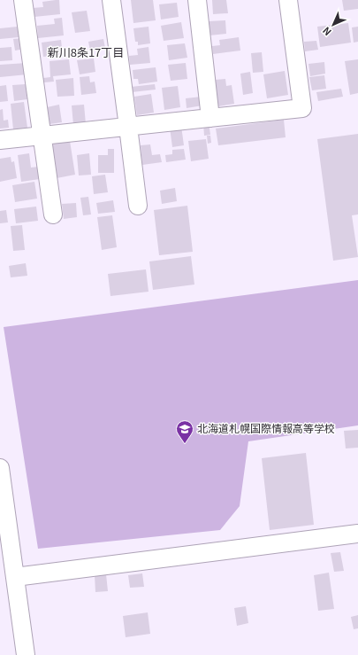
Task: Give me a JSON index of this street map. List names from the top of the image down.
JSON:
{
  "districts": ["新川8条17丁目"],
  "places": {
    "school or university": ["北海道札幌国際情報高等学校"]
  },
  "north": "bottom left"
}
